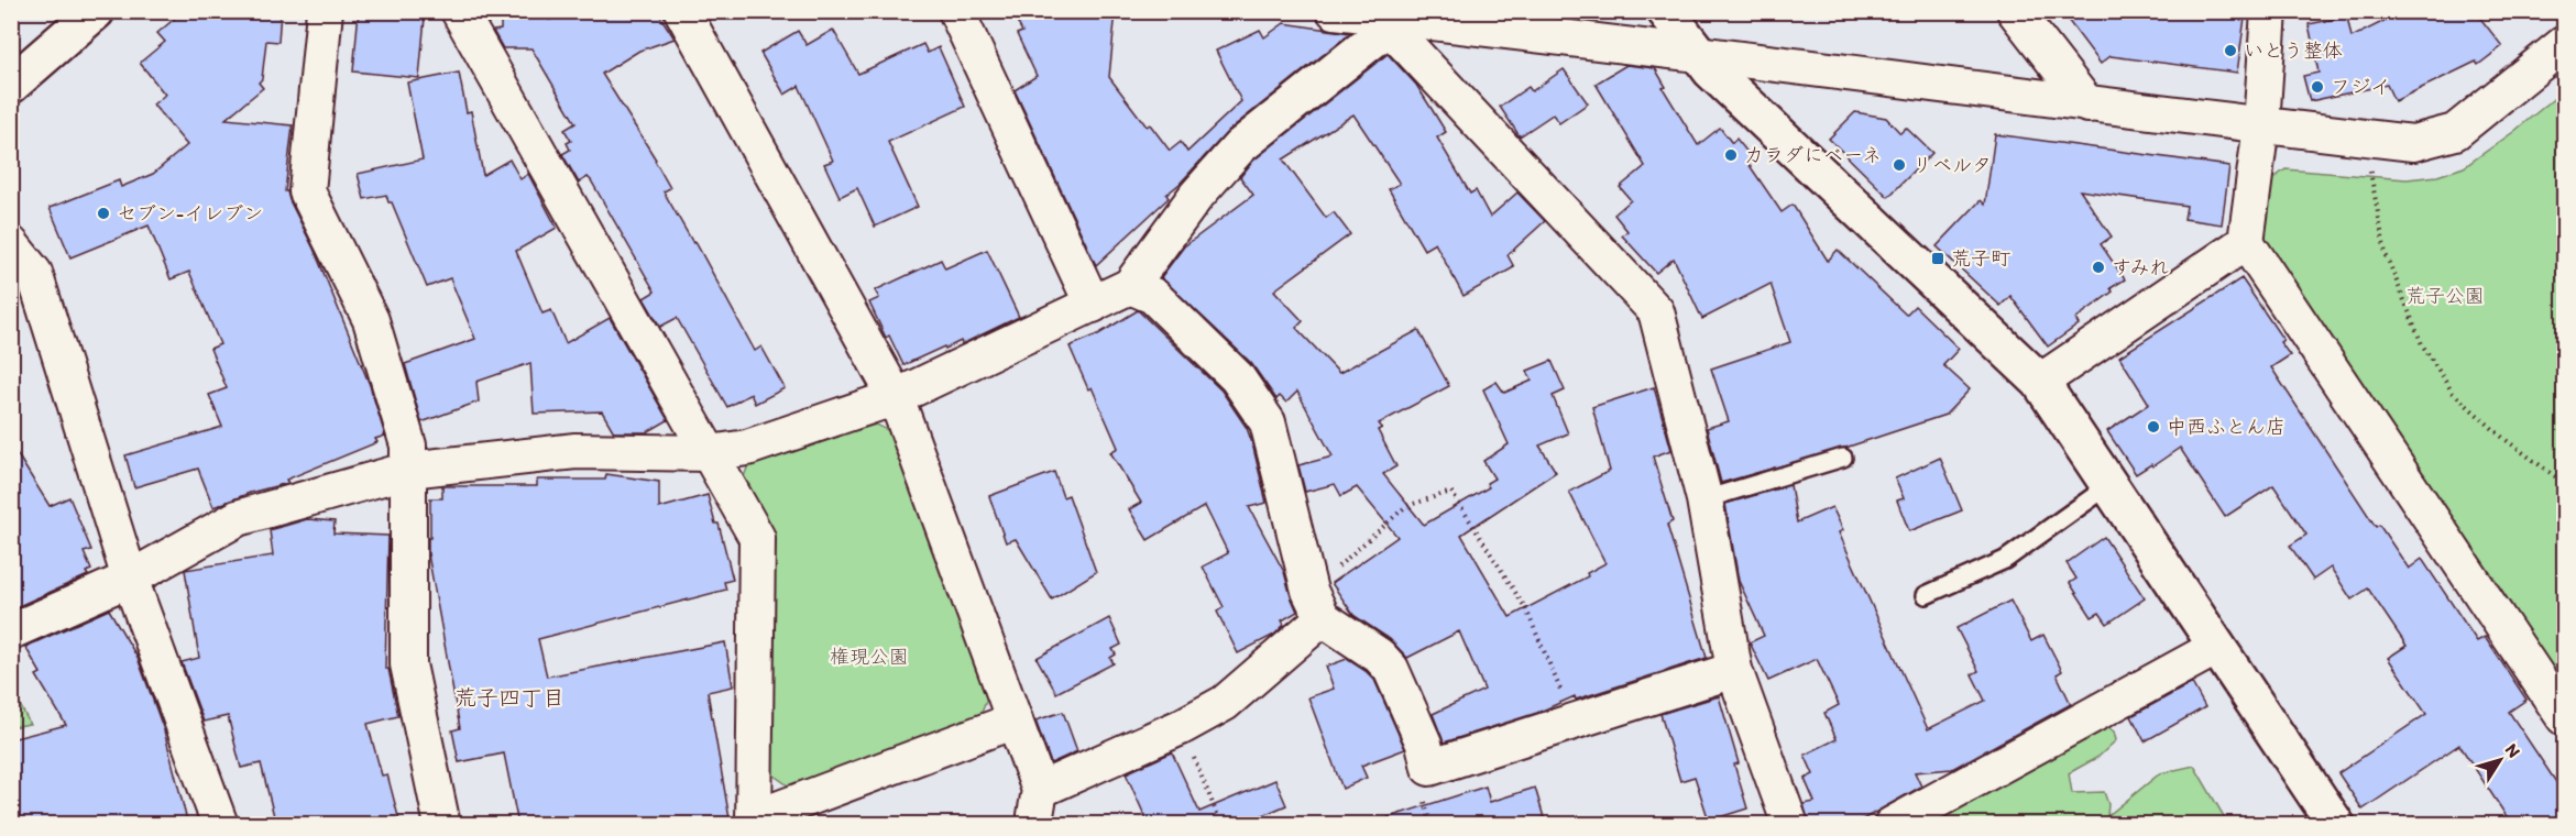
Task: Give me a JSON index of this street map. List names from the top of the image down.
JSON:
{
  "districts": ["荒子四丁目"],
  "parks": ["荒子公園", "権現公園"],
  "places": {
    "other": [
      "いとう整体",
      "フジイ",
      "カラダにベーネ",
      "リベルタ",
      "セブン-イレブン",
      "すみれ",
      "中西ふとん店"
    ],
    "transit": ["荒子町"]
  },
  "north": "top right"
}
